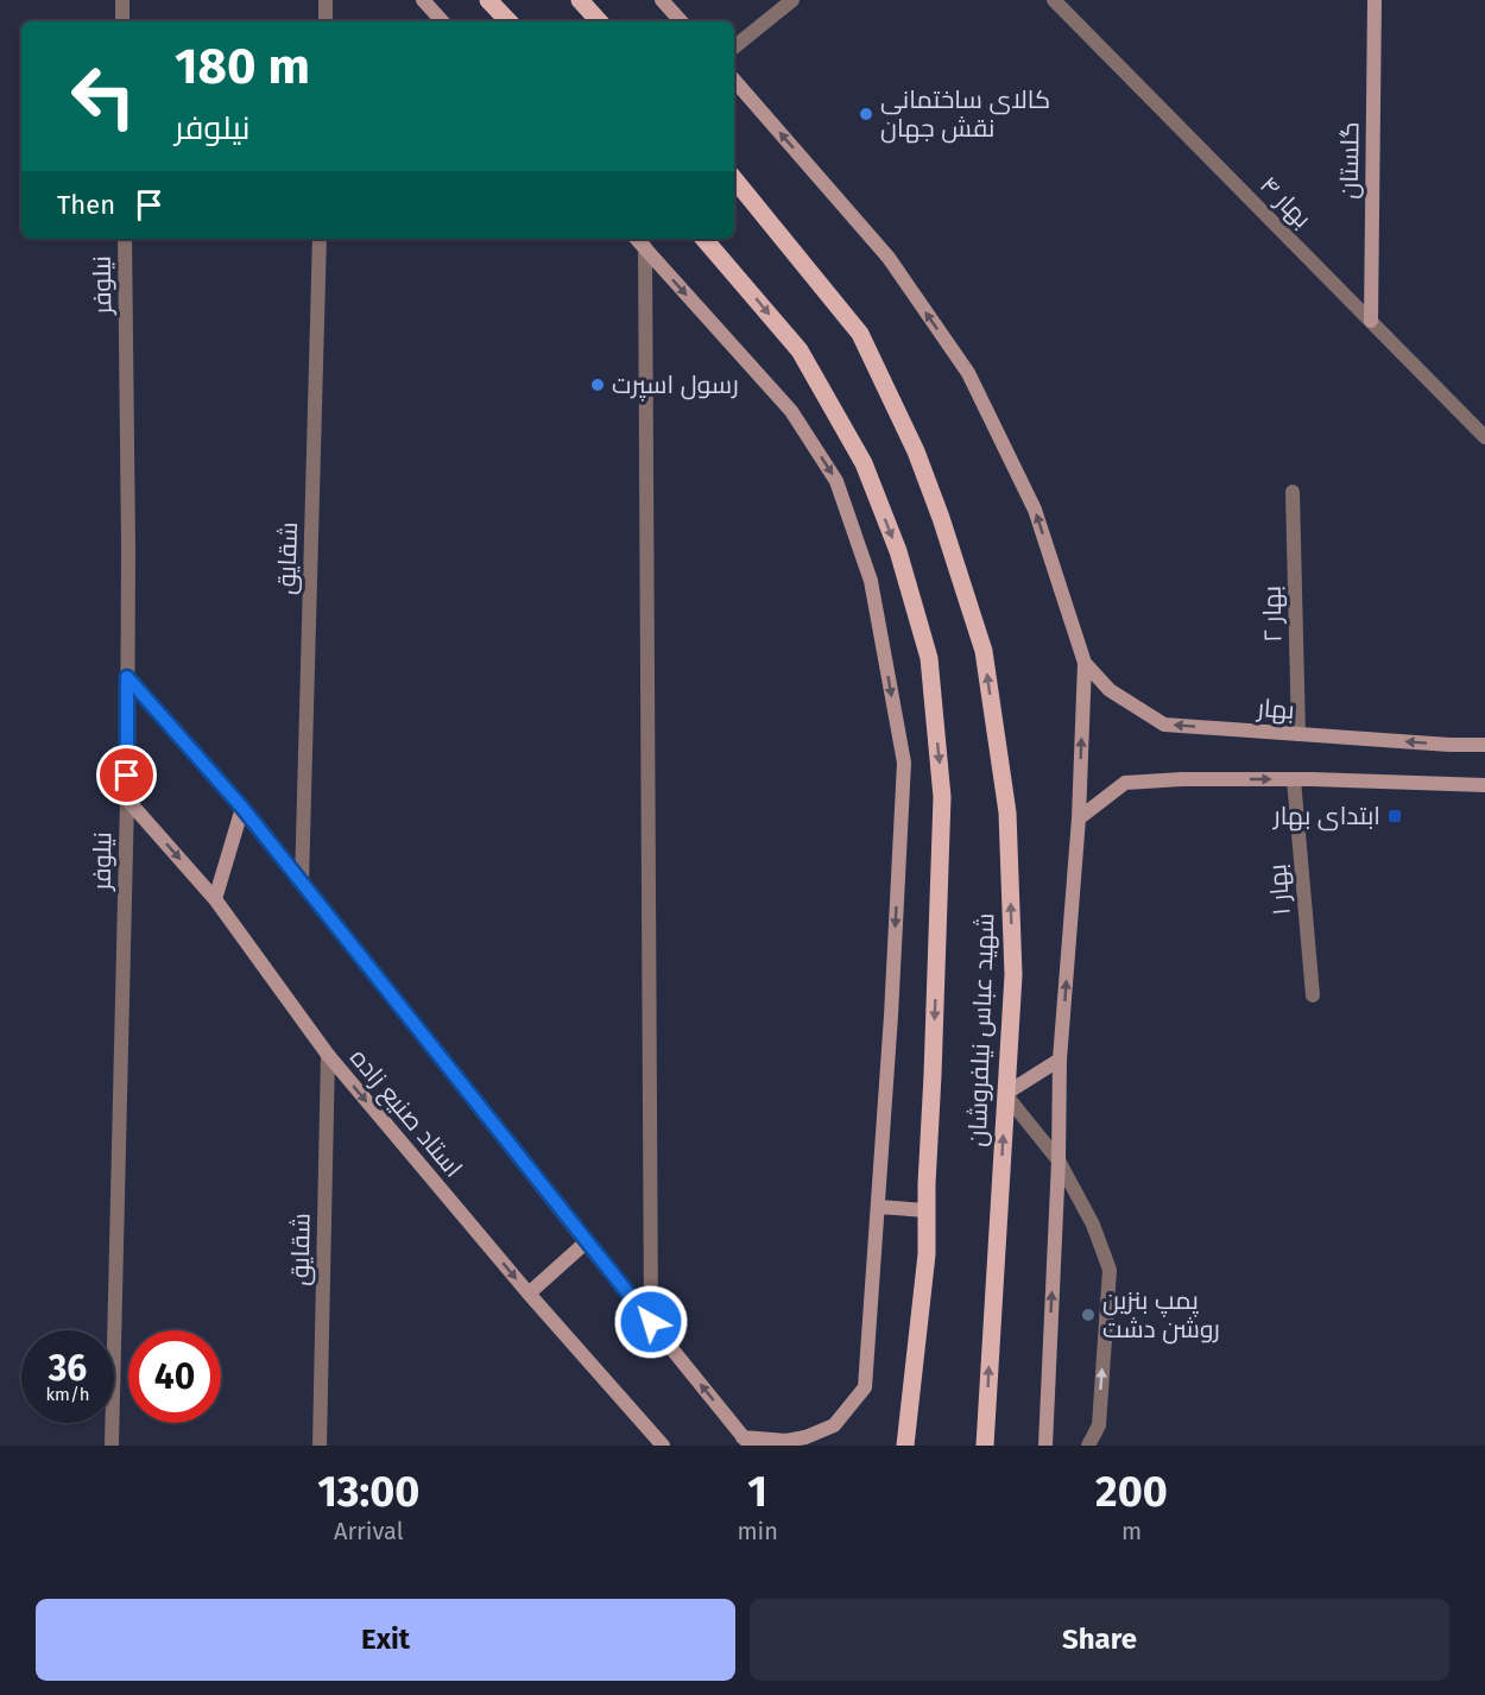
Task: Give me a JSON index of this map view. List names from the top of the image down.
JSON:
{
  "streets": {
    "main road": ["شهید عباس نیلفروشان"],
    "street": [
      "گلستان",
      "بهار ۴",
      "نیلوفر",
      "شقایق",
      "بهار ۲",
      "بهار",
      "بهار ۱",
      "استاد صنیع زاده"
    ]
  },
  "crossings": [
    ["گلستان", "بهار ۴"],
    ["نیلوفر", "استاد صنیع زاده"],
    ["شقایق", "استاد صنیع زاده"],
    ["بهار ۲", "بهار"]
  ],
  "places": {
    "other": ["کالای ساختمانی نقش جهان", "رسول اسپرت", "پمپ بنزین روشن دشت"],
    "transit": ["ابتدای بهار"]
  },
  "page": {
    "turn": ["180 m", "نیلوفر"],
    "then": "Then",
    "speed": "36 km/h",
    "limit": "40",
    "eta": [
      "13:00",
      "Arrival",
      "1",
      "min",
      "200",
      "m"
    ],
    "buttons": ["Exit", "Share"]
  }
}
